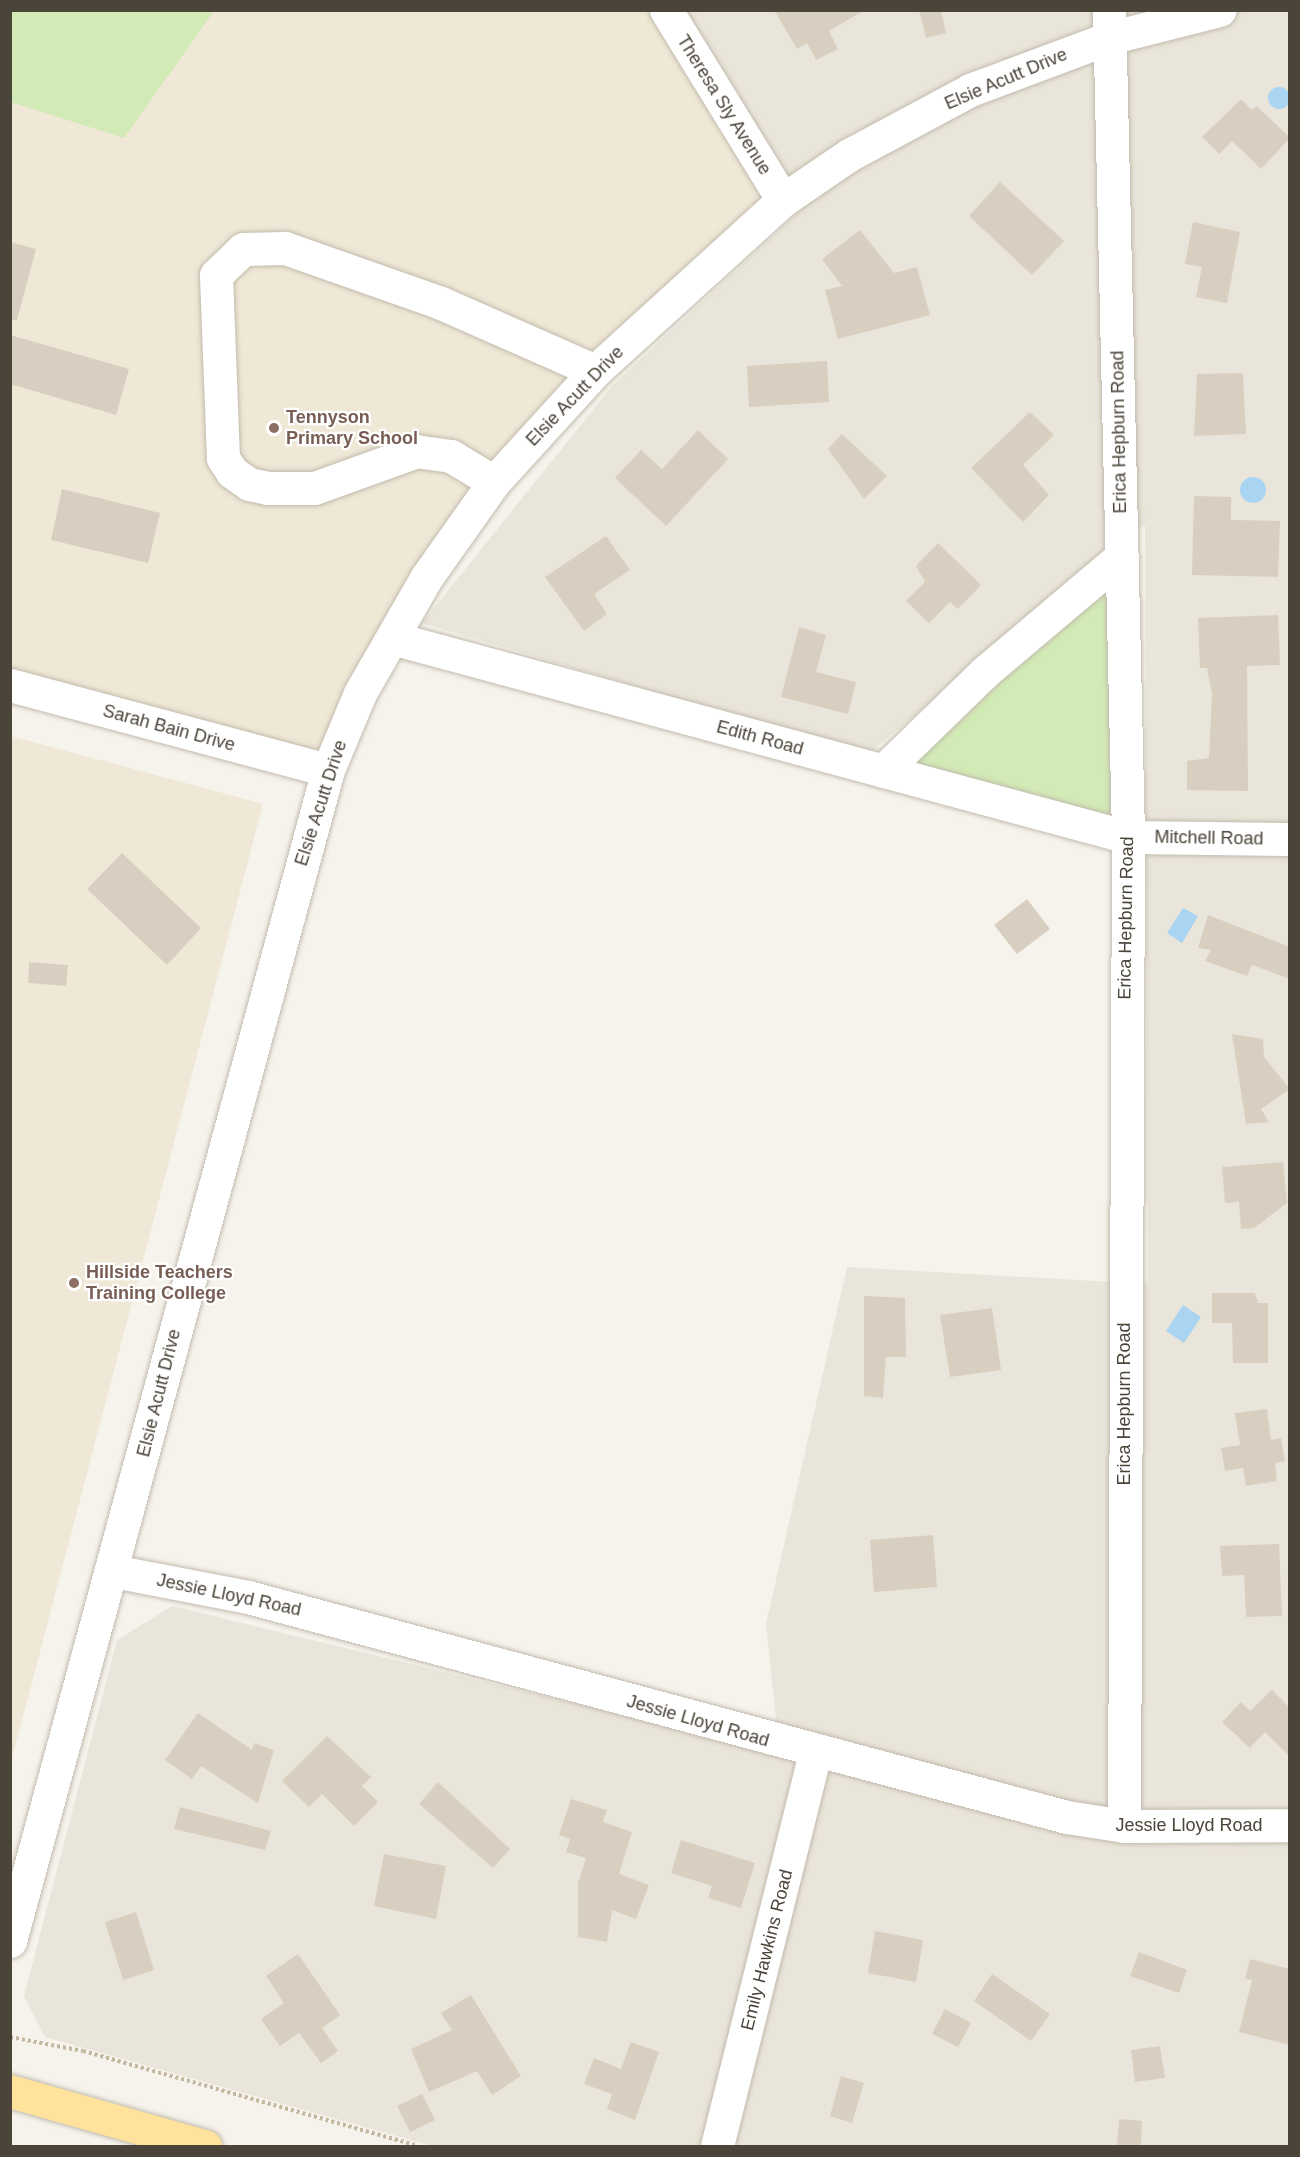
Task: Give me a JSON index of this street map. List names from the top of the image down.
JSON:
{
  "streets": {
    "street": [
      "Elsie Acutt Drive",
      "Theresa Sly Avenue",
      "Erica Hepburn Road",
      "Sarah Bain Drive",
      "Edith Road",
      "Mitchell Road",
      "Jessie Lloyd Road",
      "Emily Hawkins Road"
    ]
  },
  "crossings": [
    ["Elsie Acutt Drive", "Theresa Sly Avenue"],
    ["Elsie Acutt Drive", "Erica Hepburn Road"],
    ["Elsie Acutt Drive", "Sarah Bain Drive"],
    ["Elsie Acutt Drive", "Edith Road"],
    ["Elsie Acutt Drive", "Jessie Lloyd Road"],
    ["Erica Hepburn Road", "Edith Road"],
    ["Erica Hepburn Road", "Mitchell Road"],
    ["Erica Hepburn Road", "Jessie Lloyd Road"],
    ["Edith Road", "Mitchell Road"],
    ["Jessie Lloyd Road", "Emily Hawkins Road"]
  ],
  "places": ["Tennyson Primary School", "Hillside Teachers Training College"]
}
